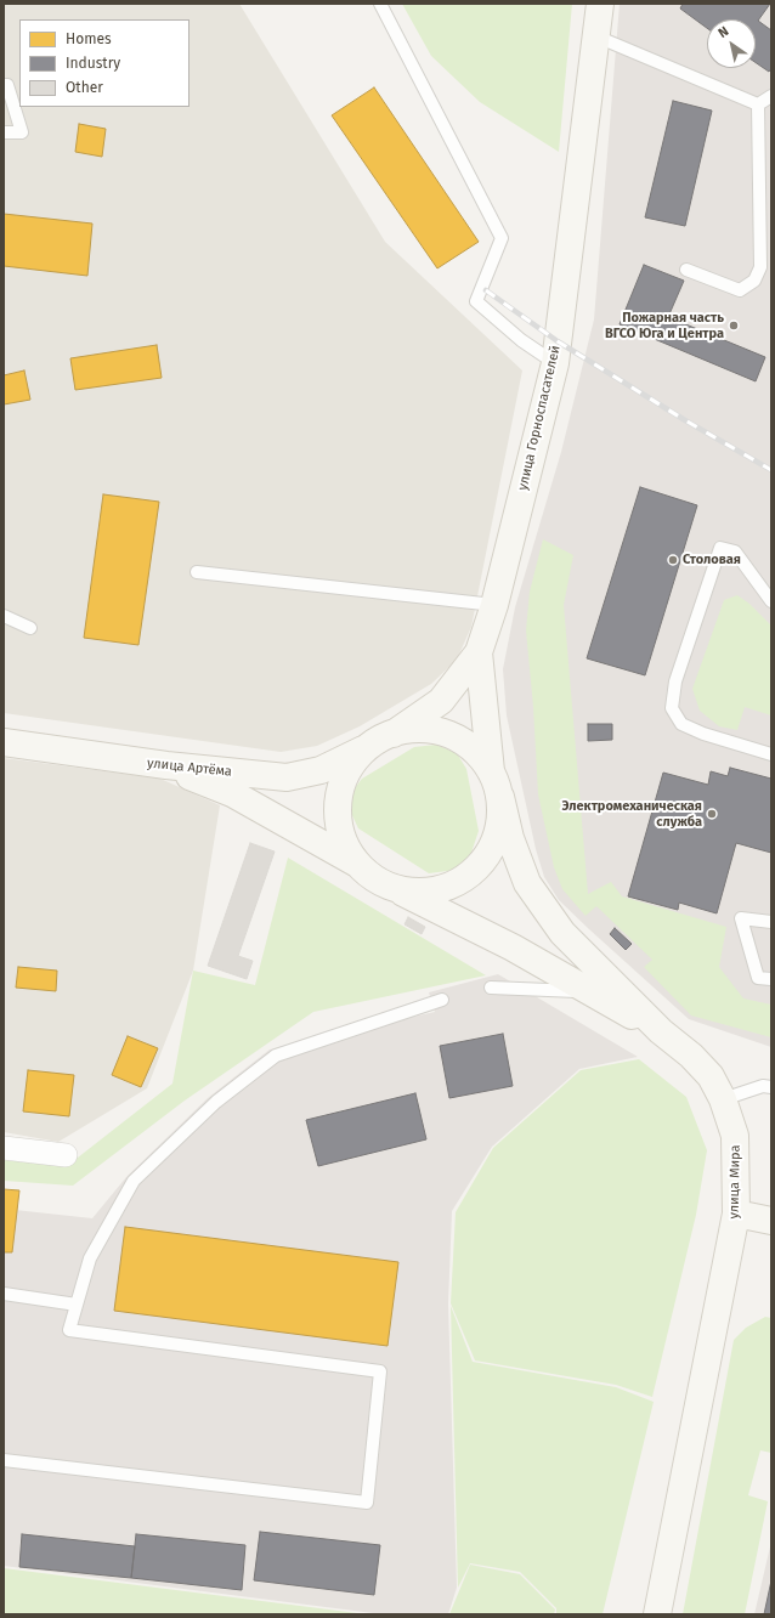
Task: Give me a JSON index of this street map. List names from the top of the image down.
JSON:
{
  "streets": {
    "street": ["улица Горноспасателей", "улица Артёма", "улица Мира"]
  },
  "crossings": [
    ["улица Горноспасателей", "улица Артёма"],
    ["улица Горноспасателей", "улица Мира"],
    ["улица Артёма", "улица Мира"]
  ],
  "places": ["Пожарная часть ВГСО Юга и Центра", "Столовая", "Электромеханическая служба"],
  "legend": ["Homes", "Industry", "Other"],
  "north": "top left"
}
